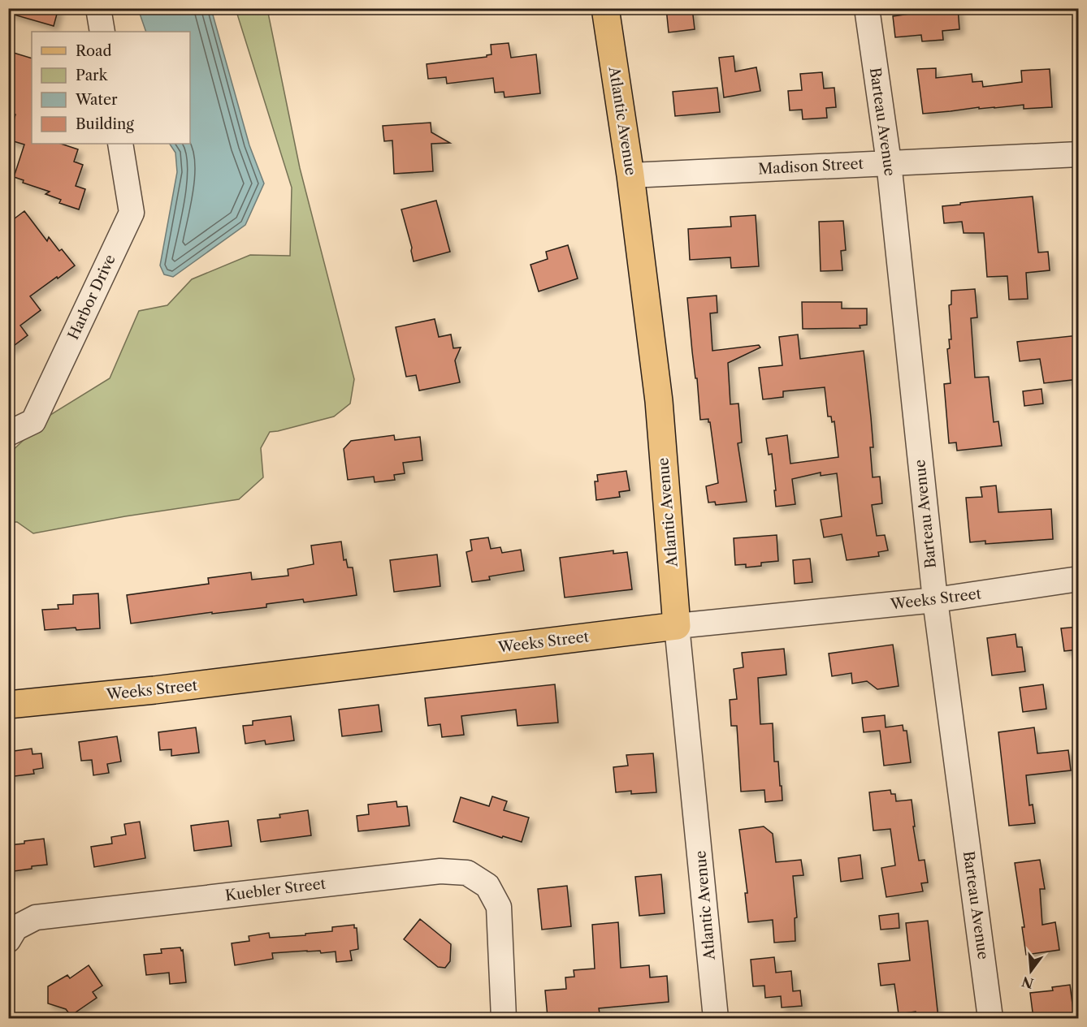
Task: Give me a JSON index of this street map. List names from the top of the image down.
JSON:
{
  "streets": {
    "main road": ["Atlantic Avenue", "Weeks Street"],
    "street": [
      "Barteau Avenue",
      "Madison Street",
      "Harbor Drive",
      "Kuebler Street"
    ]
  },
  "crossings": [
    ["Atlantic Avenue", "Madison Street"],
    ["Atlantic Avenue", "Weeks Street"],
    ["Barteau Avenue", "Madison Street"],
    ["Barteau Avenue", "Weeks Street"]
  ],
  "legend": [
    "Road",
    "Park",
    "Water",
    "Building"
  ],
  "north": "bottom"
}
